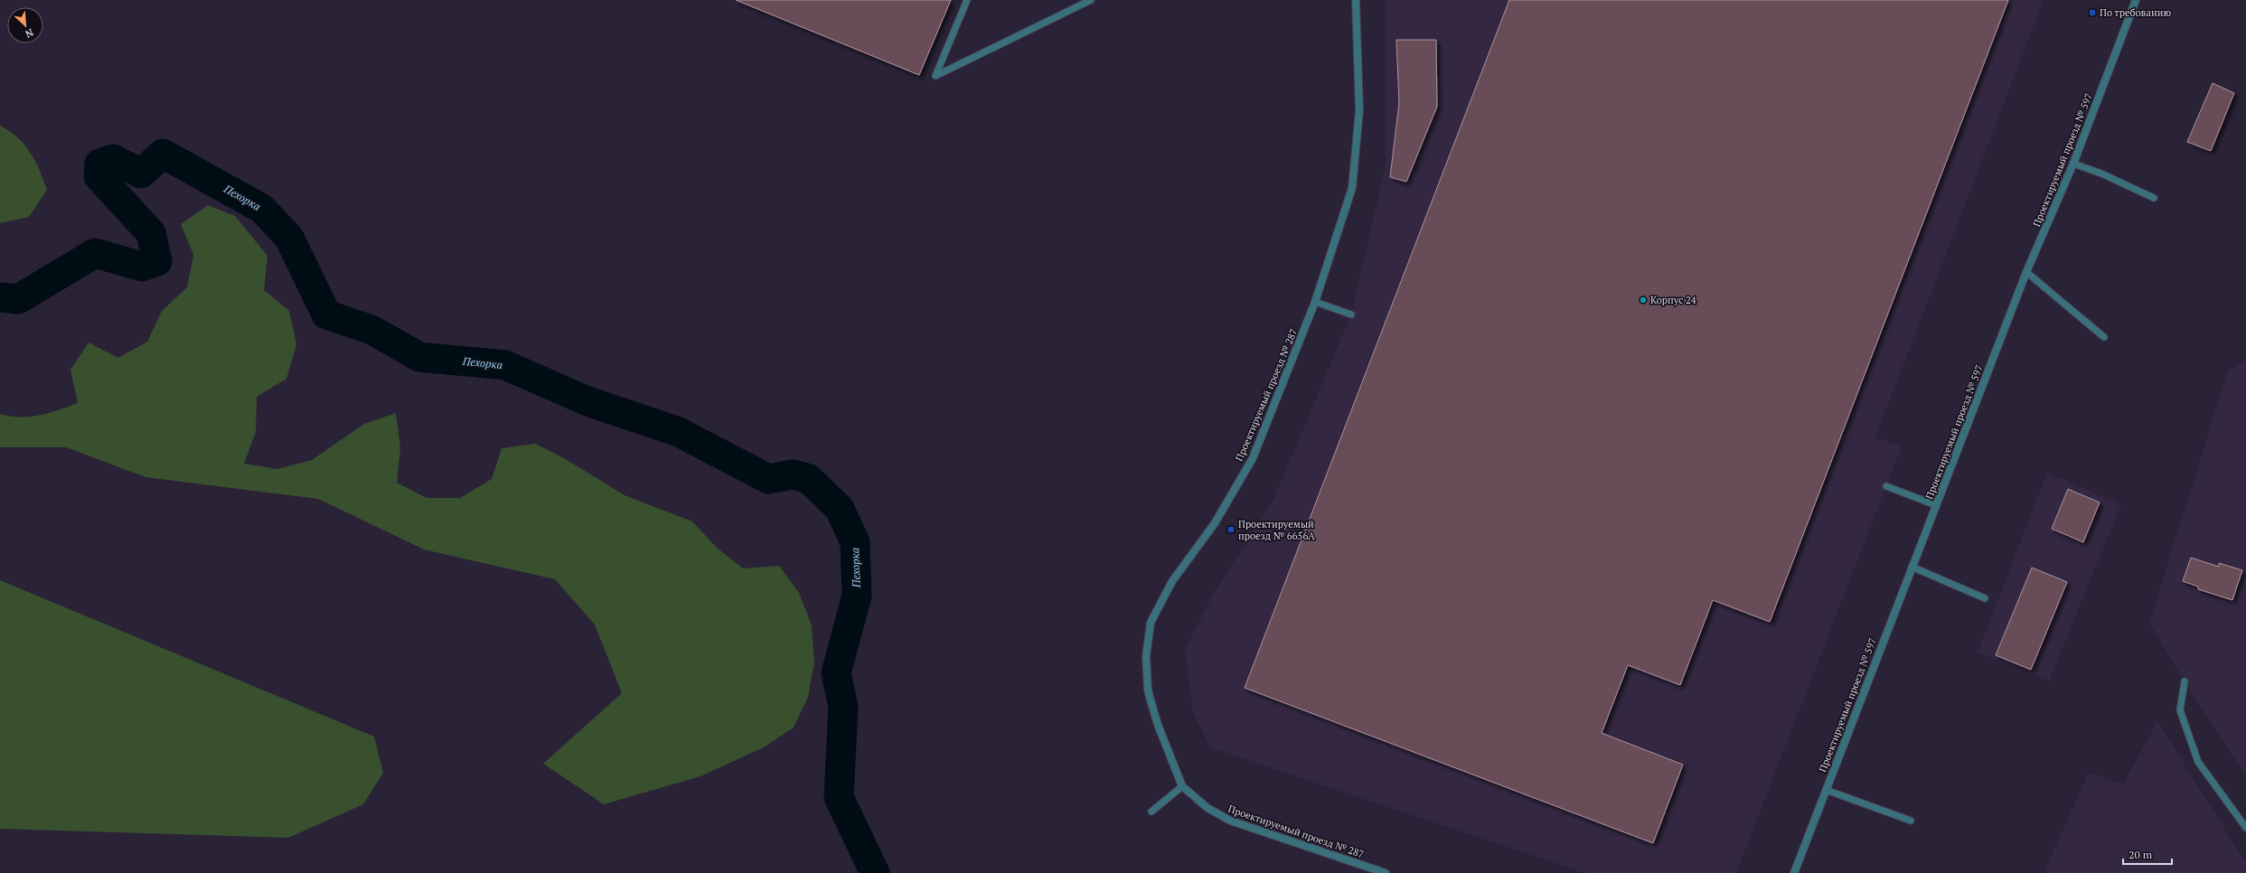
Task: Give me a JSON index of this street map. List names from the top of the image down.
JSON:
{
  "streets": {
    "street": ["Проектируемый проезд № 597", "Проектируемый проезд № 287"]
  },
  "water": ["Пехорка"],
  "places": {
    "transit": ["По требованию", "Проектируемый проезд № 6656А"],
    "other": ["Корпус 24"]
  },
  "scale_bar": "20 m",
  "north": "bottom right"
}
